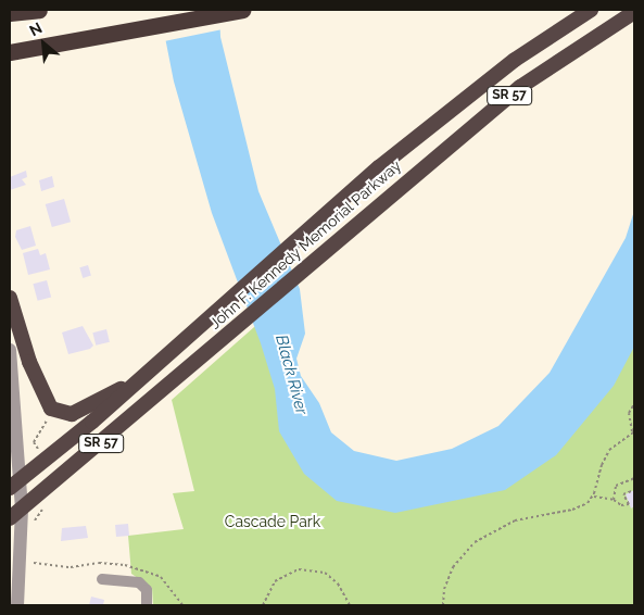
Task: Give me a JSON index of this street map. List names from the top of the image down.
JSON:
{
  "streets": {
    "highway": ["SR 57", "John F. Kennedy Memorial Parkway"]
  },
  "water": ["Black River"],
  "parks": ["Cascade Park"],
  "north": "top left"
}
